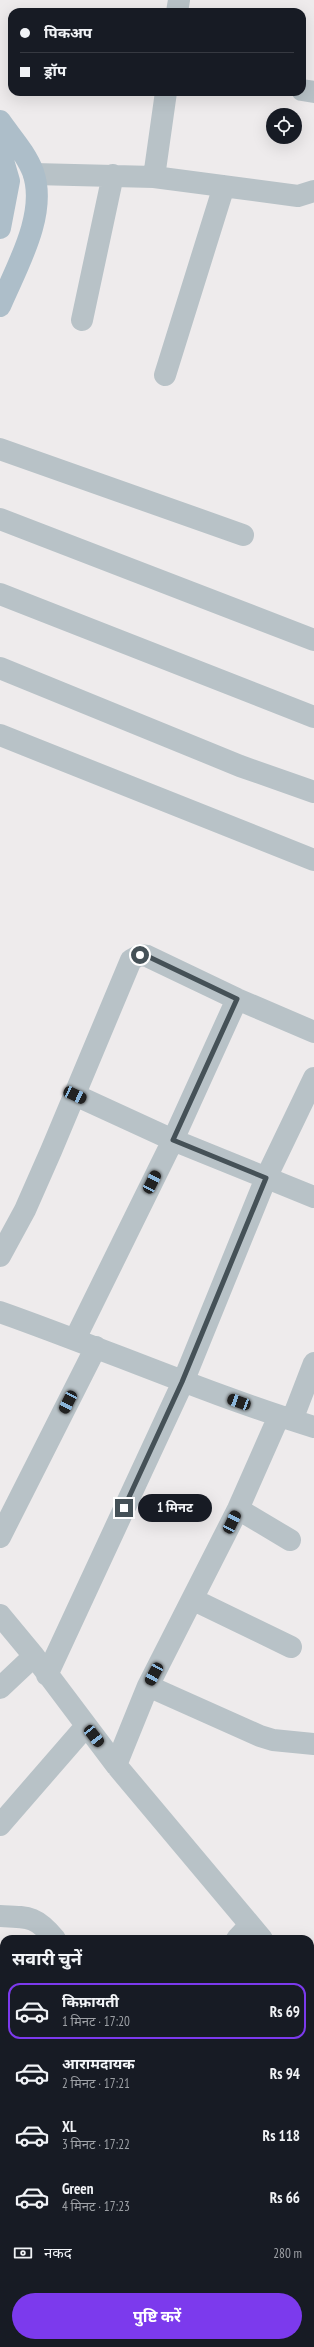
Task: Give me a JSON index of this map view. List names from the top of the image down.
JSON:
{
  "page": {
    "banner": ["पिकअप", "ड्रॉप"],
    "bubble": "1 मिनट",
    "heading": "सवारी चुनें",
    "list": [
      {
        "name": "किफ़ायती",
        "note": "1 मिनट · 17:20",
        "value": "Rs 69"
      },
      {
        "name": "आरामदायक",
        "note": "2 मिनट · 17:21",
        "value": "Rs 94"
      },
      {
        "name": "XL",
        "note": "3 मिनट · 17:22",
        "value": "Rs 118"
      },
      {
        "name": "Green",
        "note": "4 मिनट · 17:23",
        "value": "Rs 66"
      }
    ],
    "pay": ["नकद", "280 m"],
    "buttons": "पुष्टि करें"
  }
}
